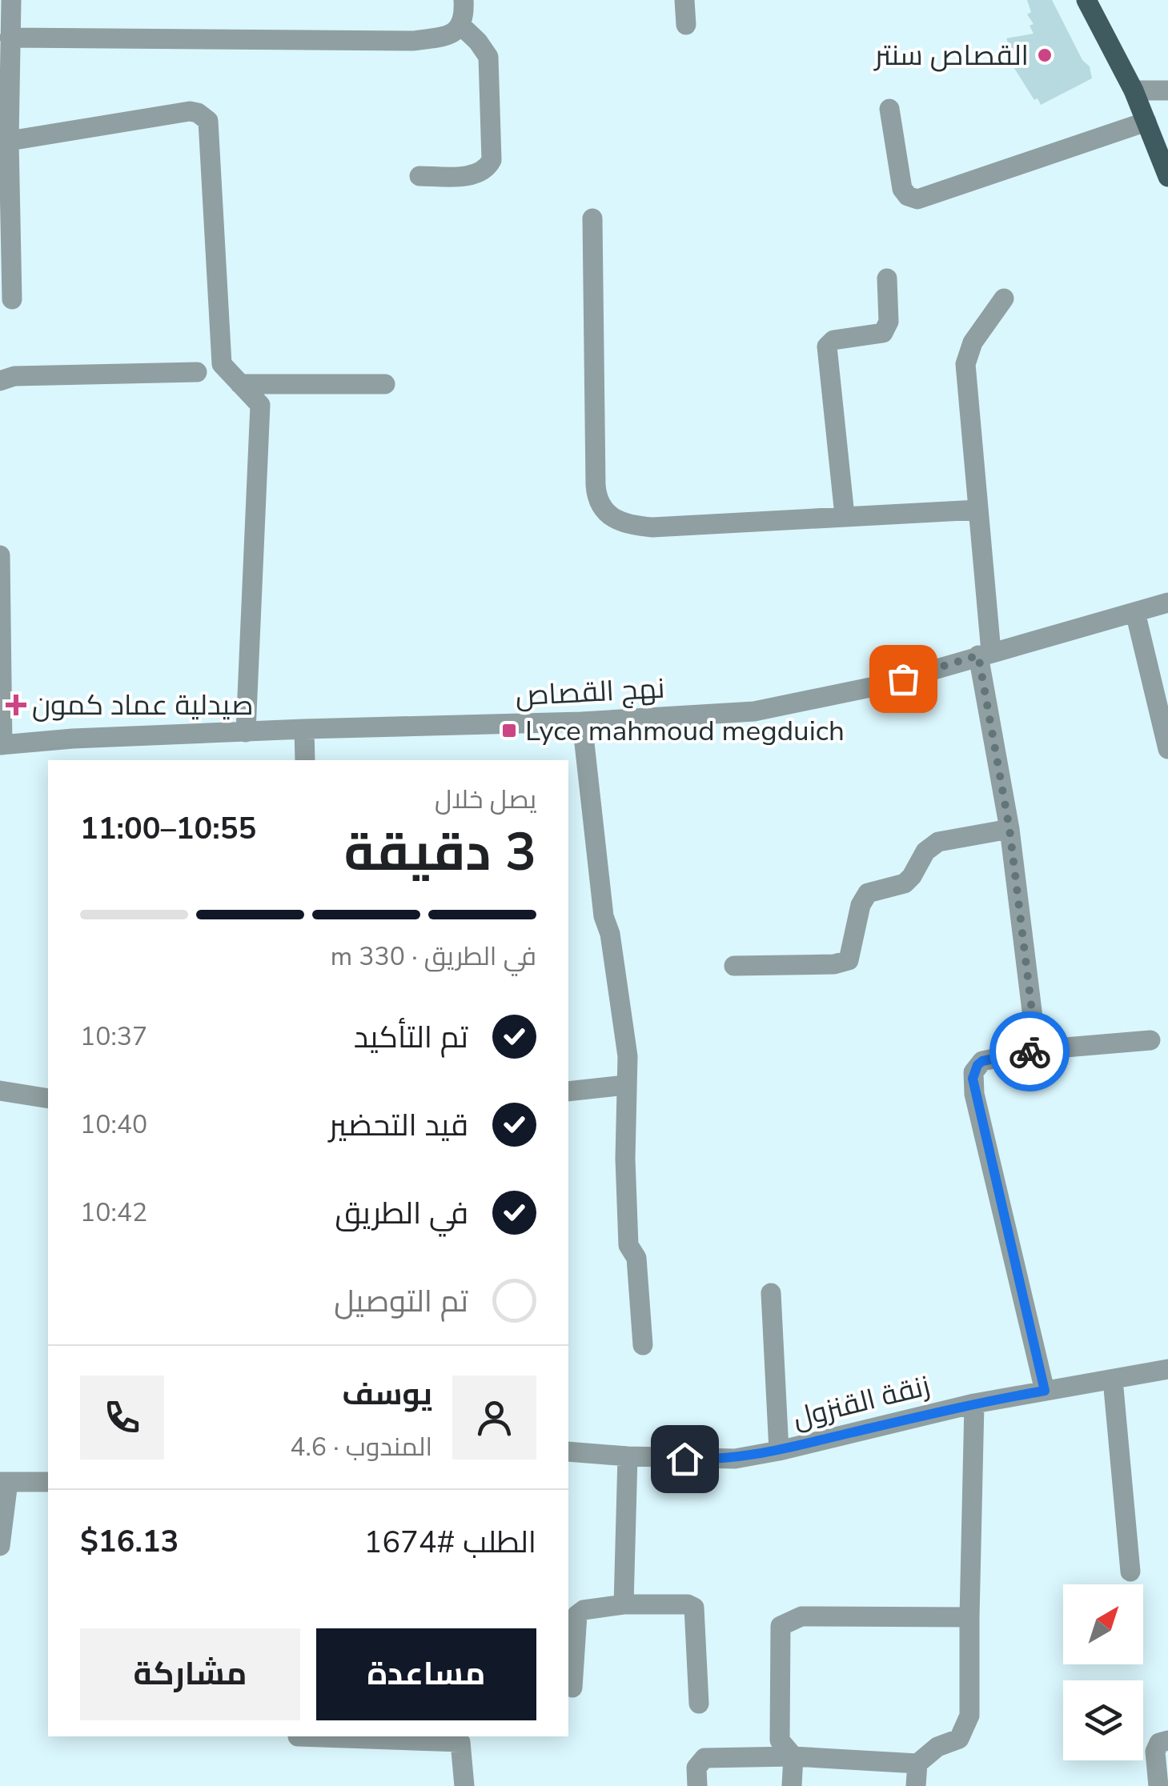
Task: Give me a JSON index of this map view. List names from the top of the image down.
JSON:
{
  "streets": {
    "street": ["نهج القصاص", "زنقة القنزول"]
  },
  "places": {
    "other": ["القصاص سنتر"],
    "health": ["صيدلية عماد كمون"],
    "transit": ["Lyce mahmoud megduich"]
  },
  "north": "top right",
  "page": {
    "heading": ["3 دقيقة", "يصل خلال", "10:55–11:00"],
    "panel": [
      "يوسف",
      "المندوب · 4.6",
      "الطلب #1674",
      "$16.13"
    ],
    "bar": "في الطريق · 330 m",
    "list": [
      ["تم التأكيد", "10:37"],
      ["قيد التحضير", "10:40"],
      ["في الطريق", "10:42"],
      "تم التوصيل"
    ],
    "buttons": ["مساعدة", "مشاركة"]
  }
}
